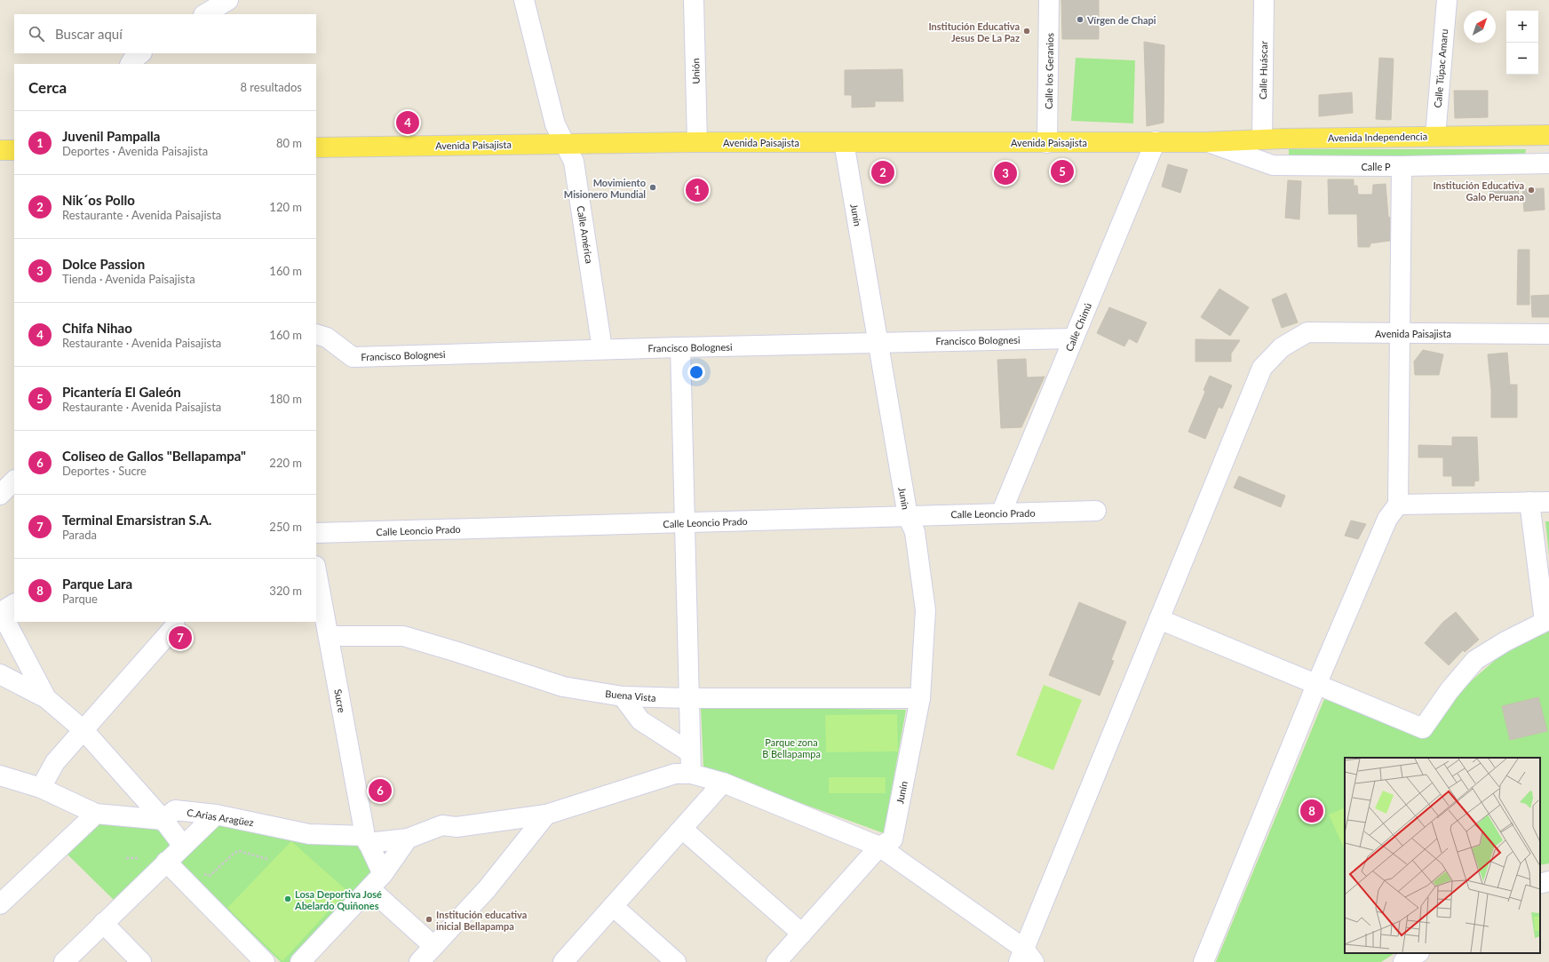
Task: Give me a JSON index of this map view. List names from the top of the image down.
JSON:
{
  "streets": {
    "main road": ["Avenida Independencia", "Avenida Paisajista"],
    "street": [
      "Calle Túpac Amaru",
      "Calle Huáscar",
      "Unión",
      "Calle los Geranios",
      "Calle P",
      "Junín",
      "Calle América",
      "Calle Chimú",
      "Francisco Bolognesi",
      "Calle Leoncio Prado",
      "Buena Vista",
      "Sucre",
      "C.Arias Aragüez"
    ]
  },
  "crossings": [
    ["Calle Túpac Amaru", "Avenida Independencia"],
    ["Calle Huáscar", "Avenida Independencia"],
    ["Unión", "Avenida Paisajista"],
    ["Calle los Geranios", "Avenida Paisajista"],
    ["Avenida Independencia", "Avenida Paisajista"],
    ["Avenida Independencia", "Calle P"],
    ["Avenida Paisajista", "Calle P"],
    ["Avenida Paisajista", "Junín"],
    ["Avenida Paisajista", "Calle América"],
    ["Avenida Paisajista", "Calle Chimú"],
    ["Avenida Paisajista", "C.Arias Aragüez"],
    ["Junín", "Francisco Bolognesi"],
    ["Junín", "Calle Leoncio Prado"],
    ["Junín", "Buena Vista"],
    ["Junín", "C.Arias Aragüez"],
    ["Calle América", "Francisco Bolognesi"],
    ["Calle Chimú", "Francisco Bolognesi"],
    ["Calle Chimú", "Calle Leoncio Prado"],
    ["Buena Vista", "Sucre"],
    ["Sucre", "C.Arias Aragüez"]
  ],
  "parks": ["Parque zona B Bellapampa"],
  "places": [
    "Vírgen de Chapi",
    "Institución Educativa Jesus De La Paz",
    "Movimiento Misionero Mundial",
    "Institución Educativa Galo Peruana",
    "Losa Deportiva José Abelardo Quiñones",
    "Institución educativa inicial Bellapampa"
  ],
  "north": "top right",
  "page": {
    "map_buttons": ["+", "−"],
    "search": "Buscar aquí",
    "heading": ["Cerca", "8 resultados"],
    "pins": [
      "4",
      "5",
      "2",
      "3",
      "1",
      "7",
      "6",
      "8"
    ],
    "list": [
      {
        "mark": "1",
        "name": "Juvenil Pampalla",
        "note": "Deportes · Avenida Paisajista",
        "value": "80 m"
      },
      {
        "mark": "2",
        "name": "Nik´os Pollo",
        "note": "Restaurante · Avenida Paisajista",
        "value": "120 m"
      },
      {
        "mark": "3",
        "name": "Dolce Passion",
        "note": "Tienda · Avenida Paisajista",
        "value": "160 m"
      },
      {
        "mark": "4",
        "name": "Chifa Nihao",
        "note": "Restaurante · Avenida Paisajista",
        "value": "160 m"
      },
      {
        "mark": "5",
        "name": "Picantería El Galeón",
        "note": "Restaurante · Avenida Paisajista",
        "value": "180 m"
      },
      {
        "mark": "6",
        "name": "Coliseo de Gallos \"Bellapampa\"",
        "note": "Deportes · Sucre",
        "value": "220 m"
      },
      {
        "mark": "7",
        "name": "Terminal Emarsistran S.A.",
        "note": "Parada",
        "value": "250 m"
      },
      {
        "mark": "8",
        "name": "Parque Lara",
        "note": "Parque",
        "value": "320 m"
      }
    ]
  }
}
